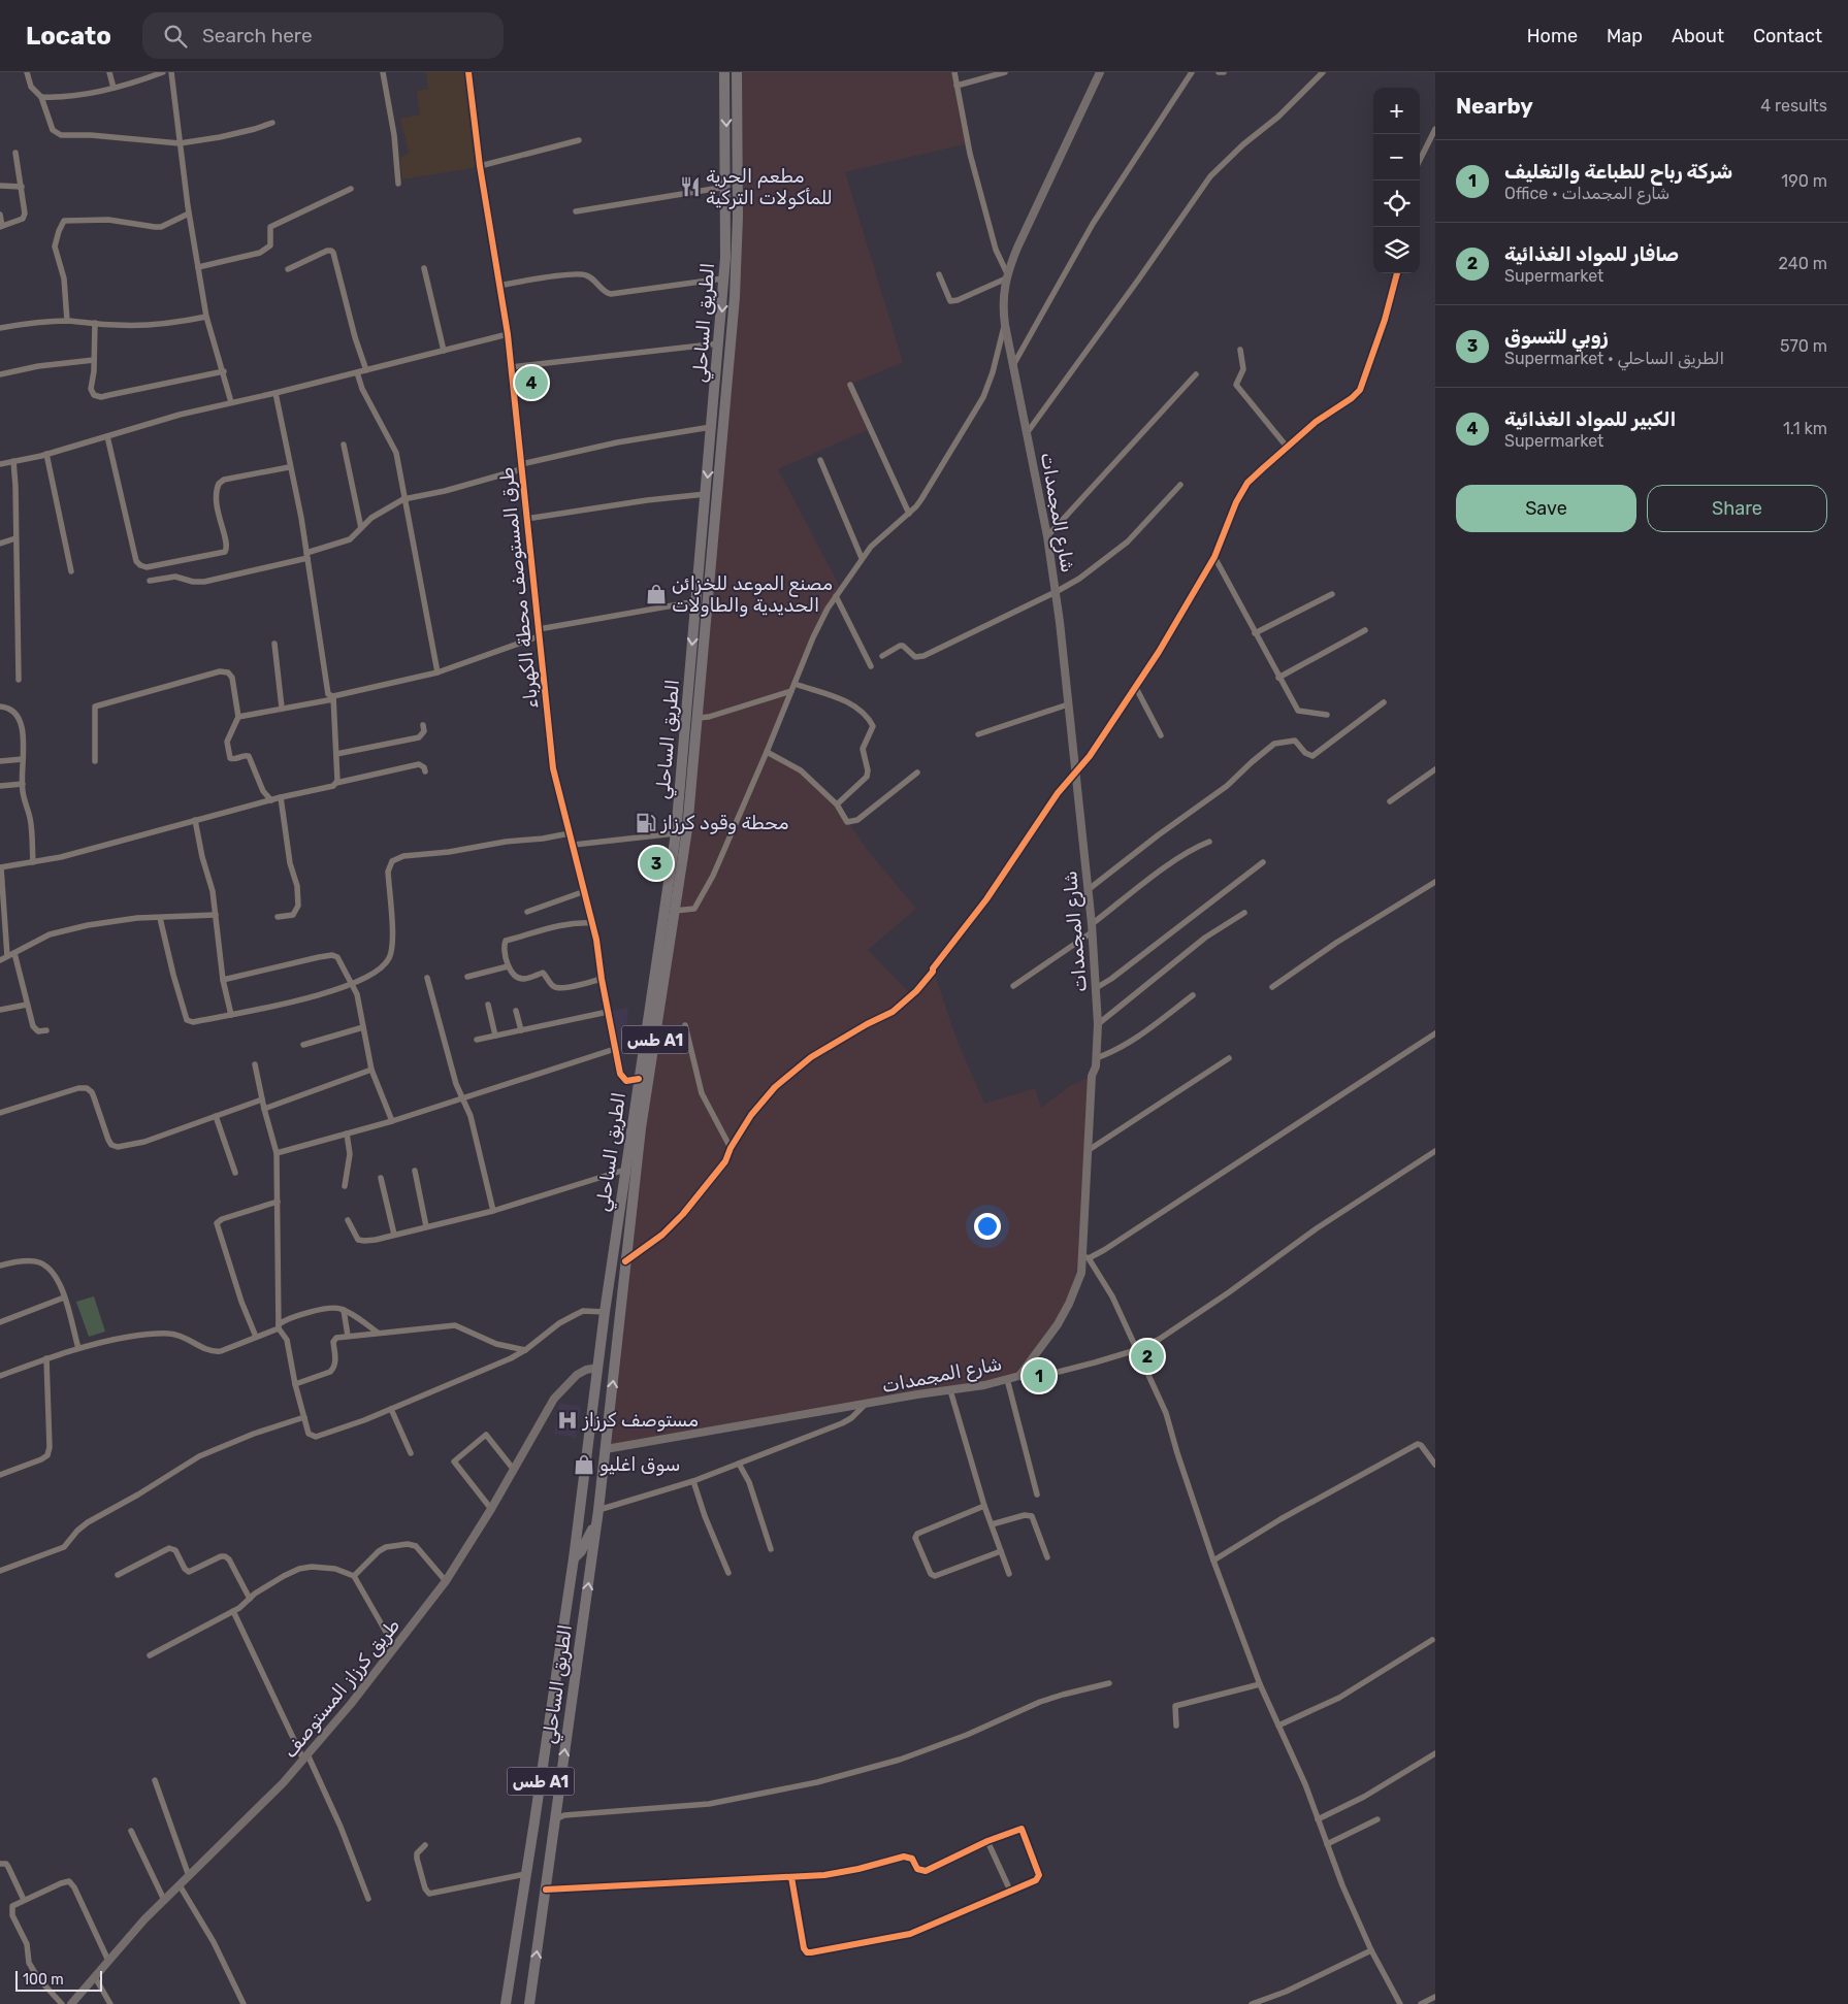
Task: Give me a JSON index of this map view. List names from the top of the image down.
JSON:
{
  "streets": {
    "highway": ["الطريق الساحلي", "طس A1"],
    "main road": ["شارع المجمدات", "طرق المستوصف محطة الكهرباء", "طريق كرزاز المستوصف"]
  },
  "crossings": [
    ["الطريق الساحلي", "شارع المجمدات"],
    ["الطريق الساحلي", "طرق المستوصف محطة الكهرباء"],
    ["الطريق الساحلي", "طريق كرزاز المستوصف"]
  ],
  "places": {
    "restaurant": ["مطعم الحرية للمأكولات التركية"],
    "shop": ["مصنع الموعد للخزائن الحديدية والطاولات", "سوق اغليو"],
    "fuel station": ["محطة وقود كرزاز"],
    "hospital": ["مستوصف كرزاز"]
  },
  "scale_bar": "100 m",
  "page": {
    "header": "Locato",
    "search": "Search here",
    "nav": [
      "Home",
      "Map",
      "About",
      "Contact"
    ],
    "heading": ["Nearby", "4 results"],
    "map_buttons": ["+", "−"],
    "list": [
      {
        "mark": "1",
        "name": "شركة رباح للطباعة والتغليف",
        "note": "Office · شارع المجمدات",
        "value": "190 m"
      },
      {
        "mark": "2",
        "name": "صافار للمواد الغذائية",
        "note": "Supermarket",
        "value": "240 m"
      },
      {
        "mark": "3",
        "name": "زوبي للتسوق",
        "note": "Supermarket · الطريق الساحلي",
        "value": "570 m"
      },
      {
        "mark": "4",
        "name": "الكبير للمواد الغذائية",
        "note": "Supermarket",
        "value": "1.1 km"
      }
    ],
    "pins": [
      "4",
      "3",
      "2",
      "1"
    ],
    "buttons": ["Save", "Share"],
    "scale": "100 m"
  }
}
